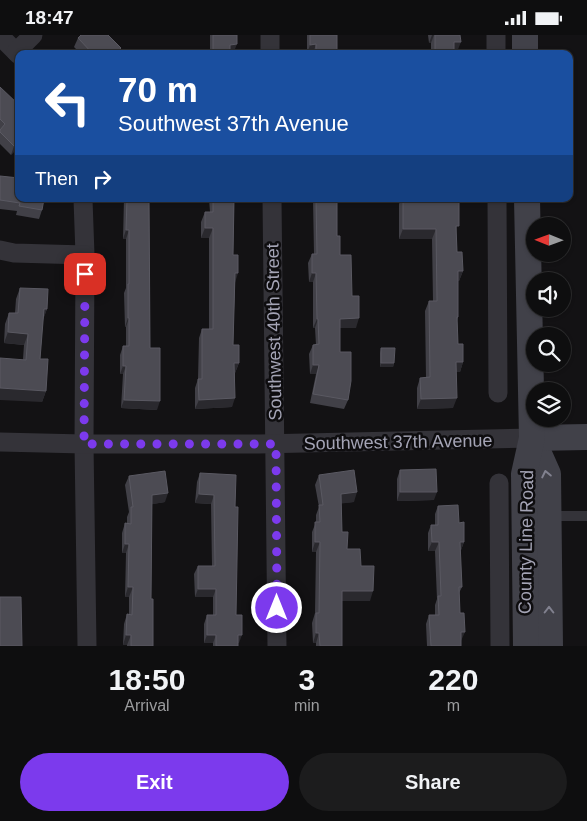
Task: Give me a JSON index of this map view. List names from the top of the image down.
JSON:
{
  "streets": {
    "street": ["Southwest 40th Street", "Southwest 37th Avenue", "County Line Road"]
  },
  "crossings": [
    ["Southwest 40th Street", "Southwest 37th Avenue"],
    ["Southwest 37th Avenue", "County Line Road"]
  ],
  "north": "left",
  "page": {
    "status": "18:47",
    "turn": ["70 m", "Southwest 37th Avenue"],
    "then": "Then",
    "eta": [
      "18:50",
      "Arrival",
      "3",
      "min",
      "220",
      "m"
    ],
    "buttons": ["Exit", "Share"]
  }
}
